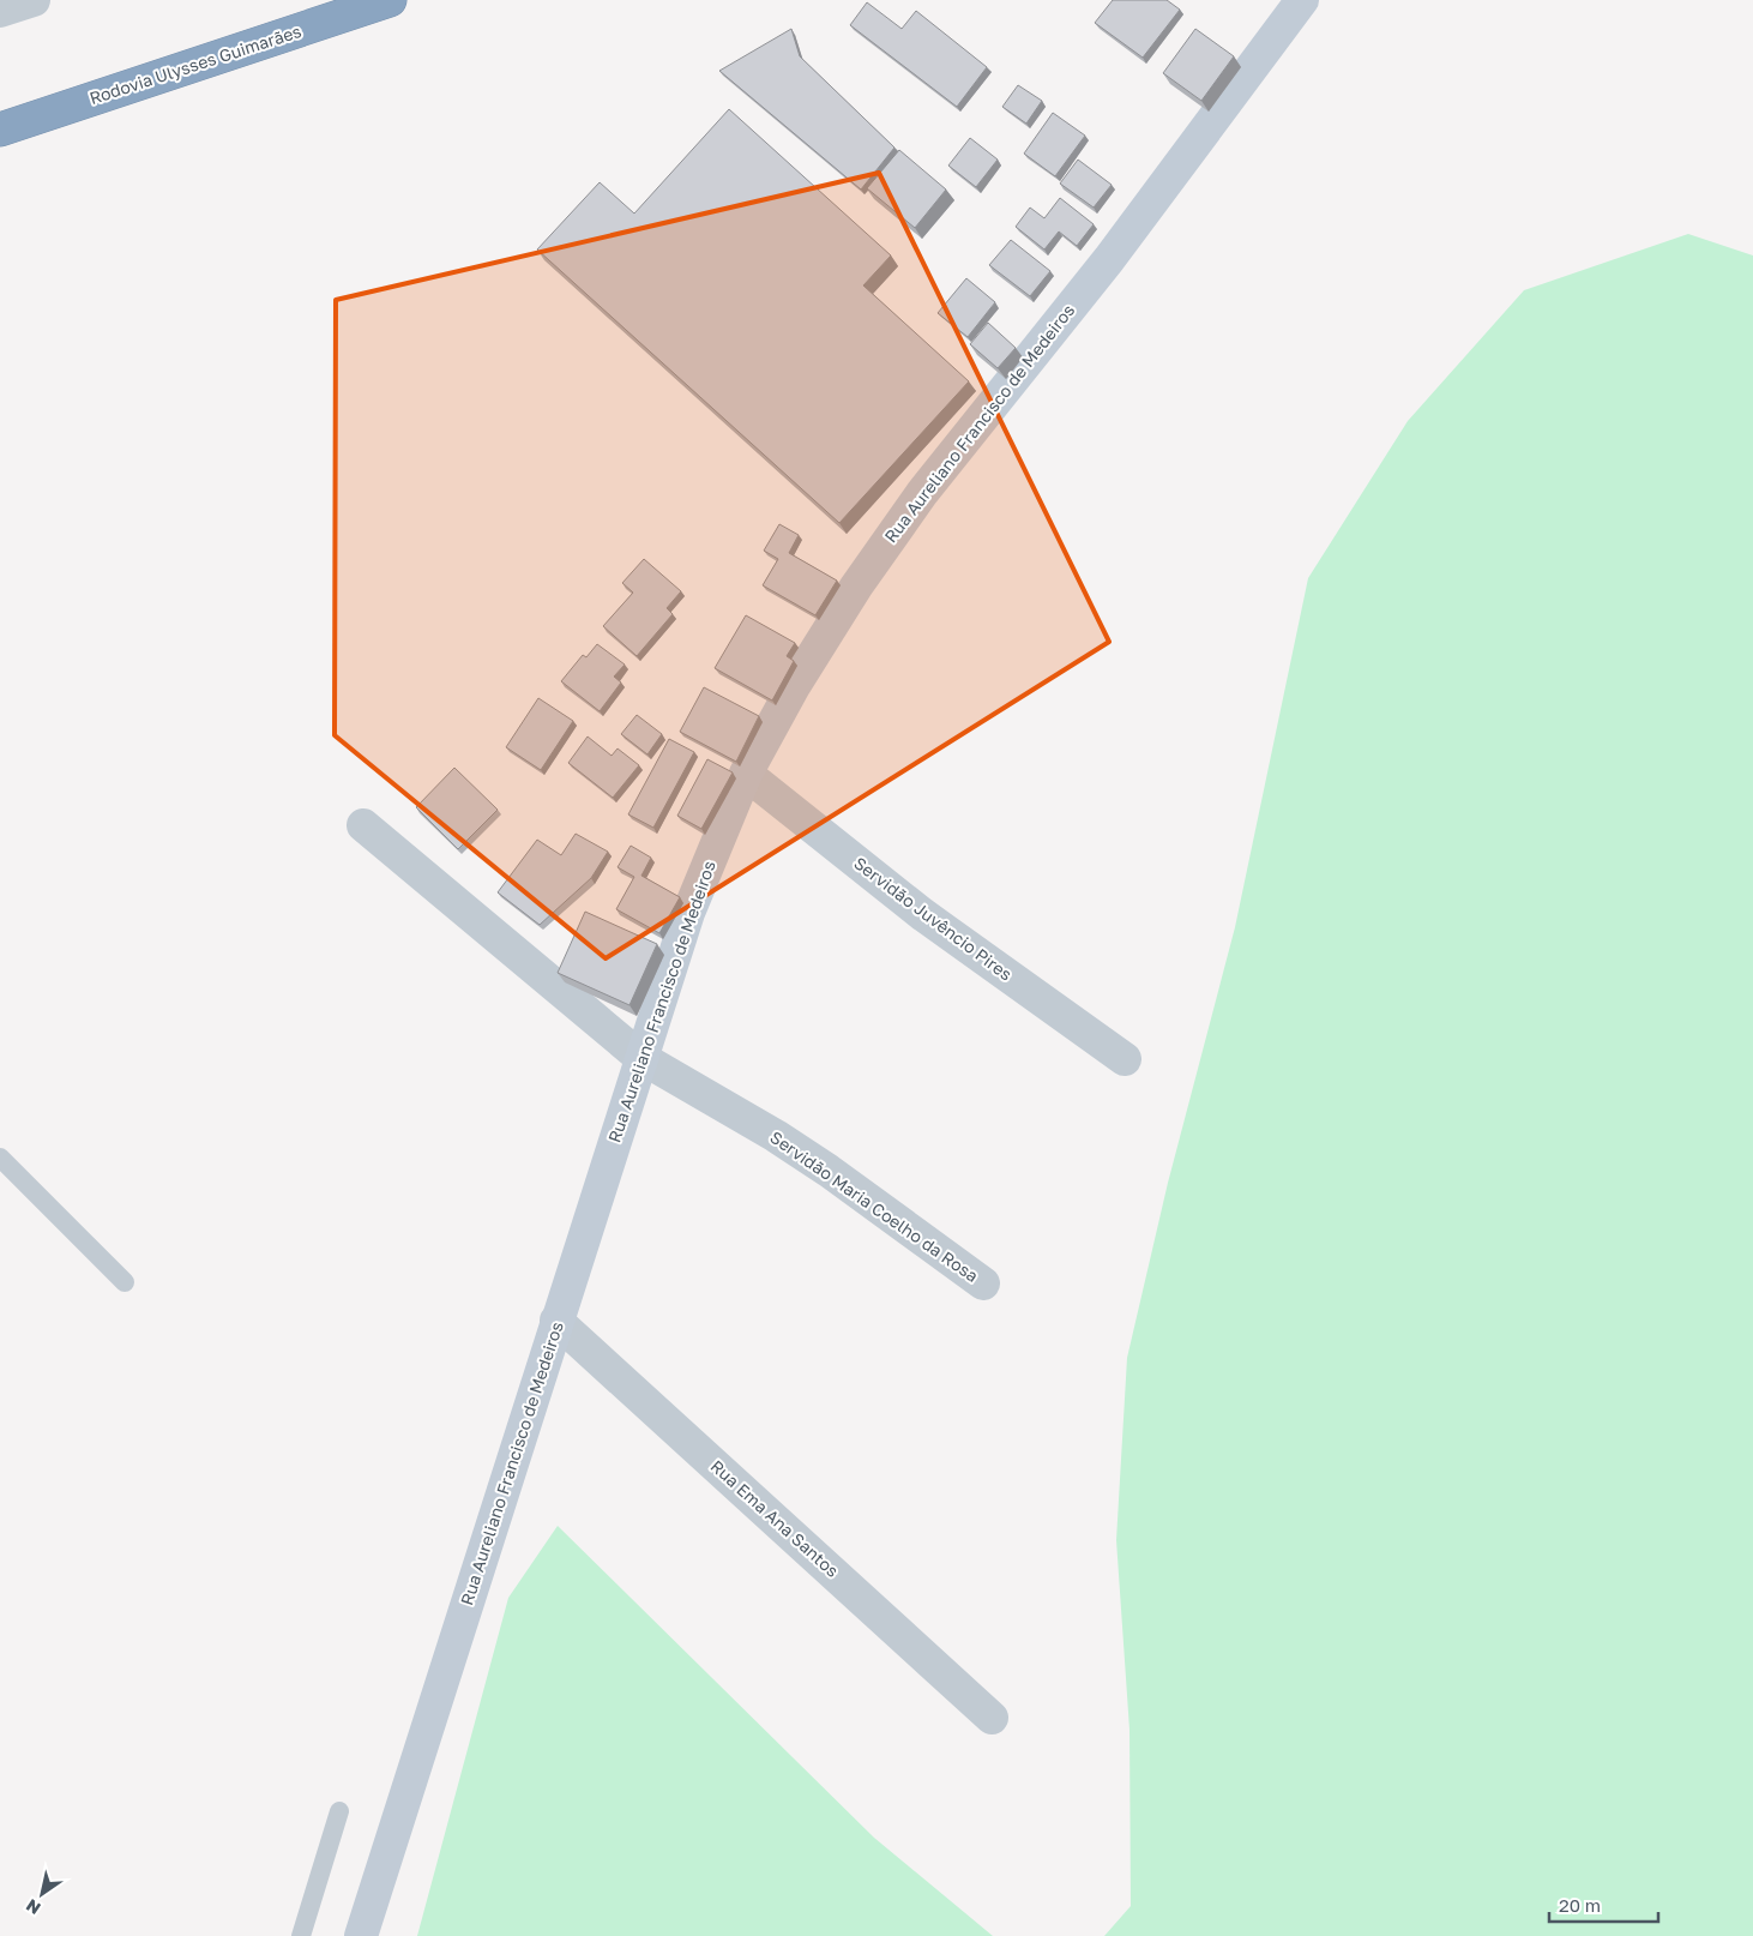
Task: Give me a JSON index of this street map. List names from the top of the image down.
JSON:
{
  "streets": {
    "highway": ["Rodovia Ulysses Guimarães"],
    "street": [
      "Rua Aureliano Francisco de Medeiros",
      "Servidão Juvêncio Pires",
      "Servidão Maria Coelho da Rosa",
      "Rua Ema Ana Santos"
    ]
  },
  "crossings": [
    ["Rua Aureliano Francisco de Medeiros", "Servidão Juvêncio Pires"],
    ["Rua Aureliano Francisco de Medeiros", "Servidão Maria Coelho da Rosa"],
    ["Rua Aureliano Francisco de Medeiros", "Rua Ema Ana Santos"]
  ],
  "scale_bar": "20 m",
  "north": "bottom left"
}
